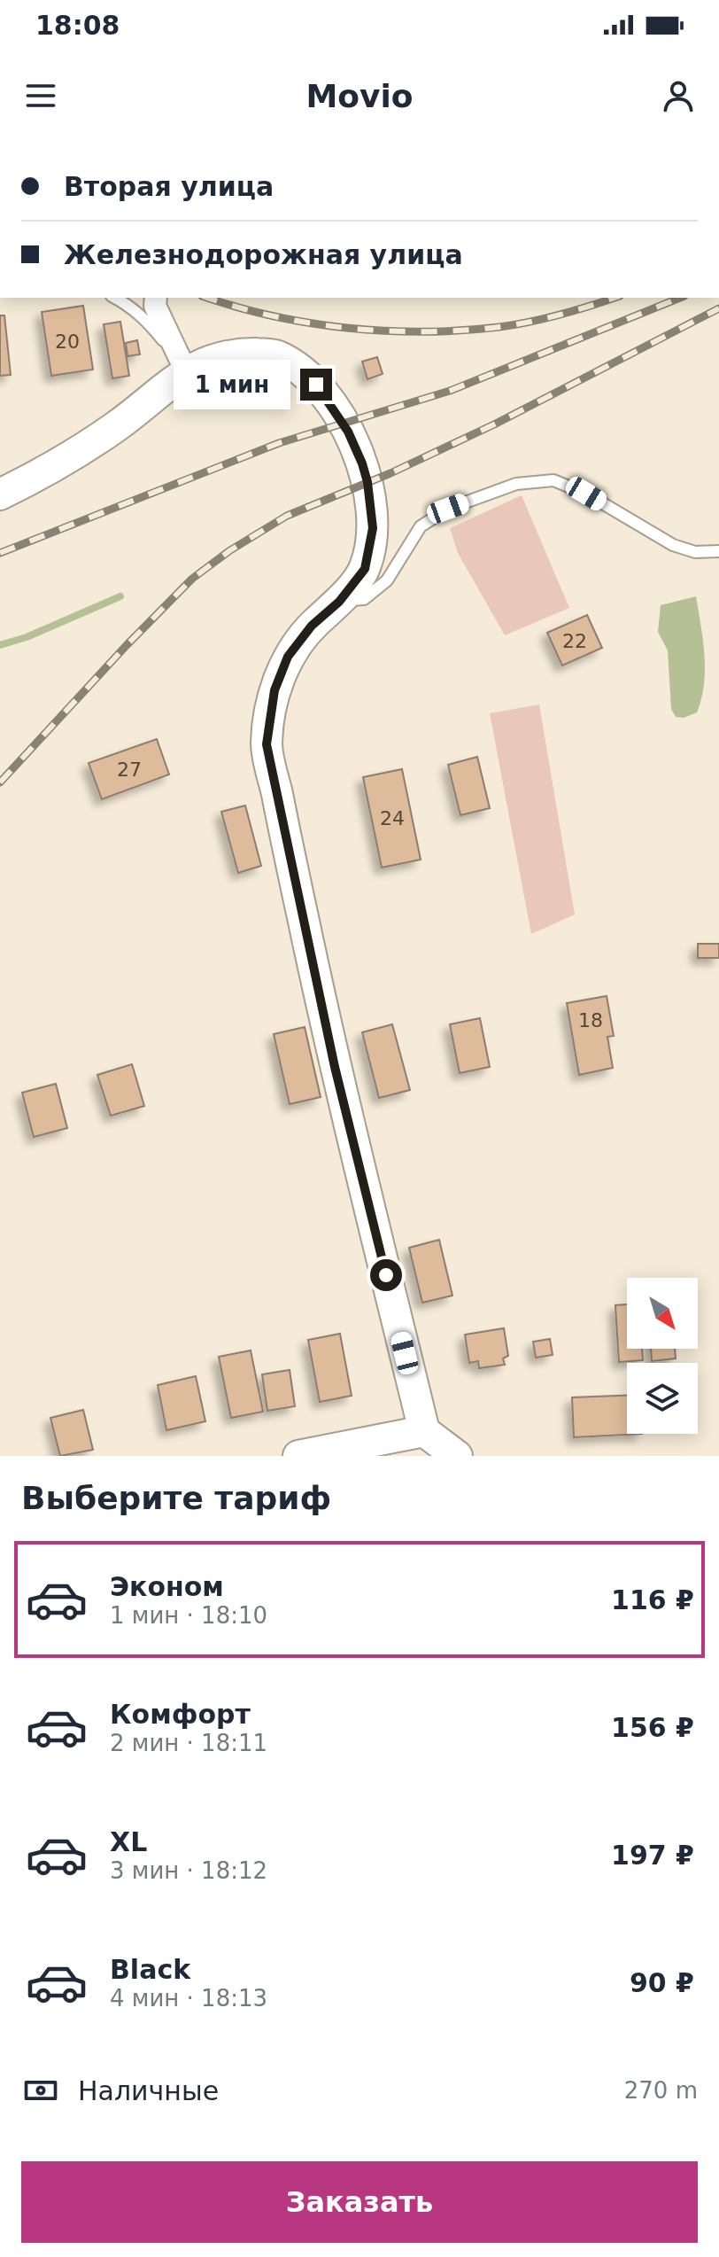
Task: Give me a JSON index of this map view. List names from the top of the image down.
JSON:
{
  "house_numbers": [
    "20",
    "22",
    "27",
    "24",
    "18"
  ],
  "north": "bottom right",
  "page": {
    "status": "18:08",
    "header": "Movio",
    "banner": ["Вторая улица", "Железнодорожная улица"],
    "bubble": "1 мин",
    "heading": "Выберите тариф",
    "list": [
      {
        "name": "Эконом",
        "note": "1 мин · 18:10",
        "value": "116 ₽"
      },
      {
        "name": "Комфорт",
        "note": "2 мин · 18:11",
        "value": "156 ₽"
      },
      {
        "name": "XL",
        "note": "3 мин · 18:12",
        "value": "197 ₽"
      },
      {
        "name": "Black",
        "note": "4 мин · 18:13",
        "value": "90 ₽"
      }
    ],
    "pay": ["Наличные", "270 m"],
    "buttons": "Заказать"
  }
}
